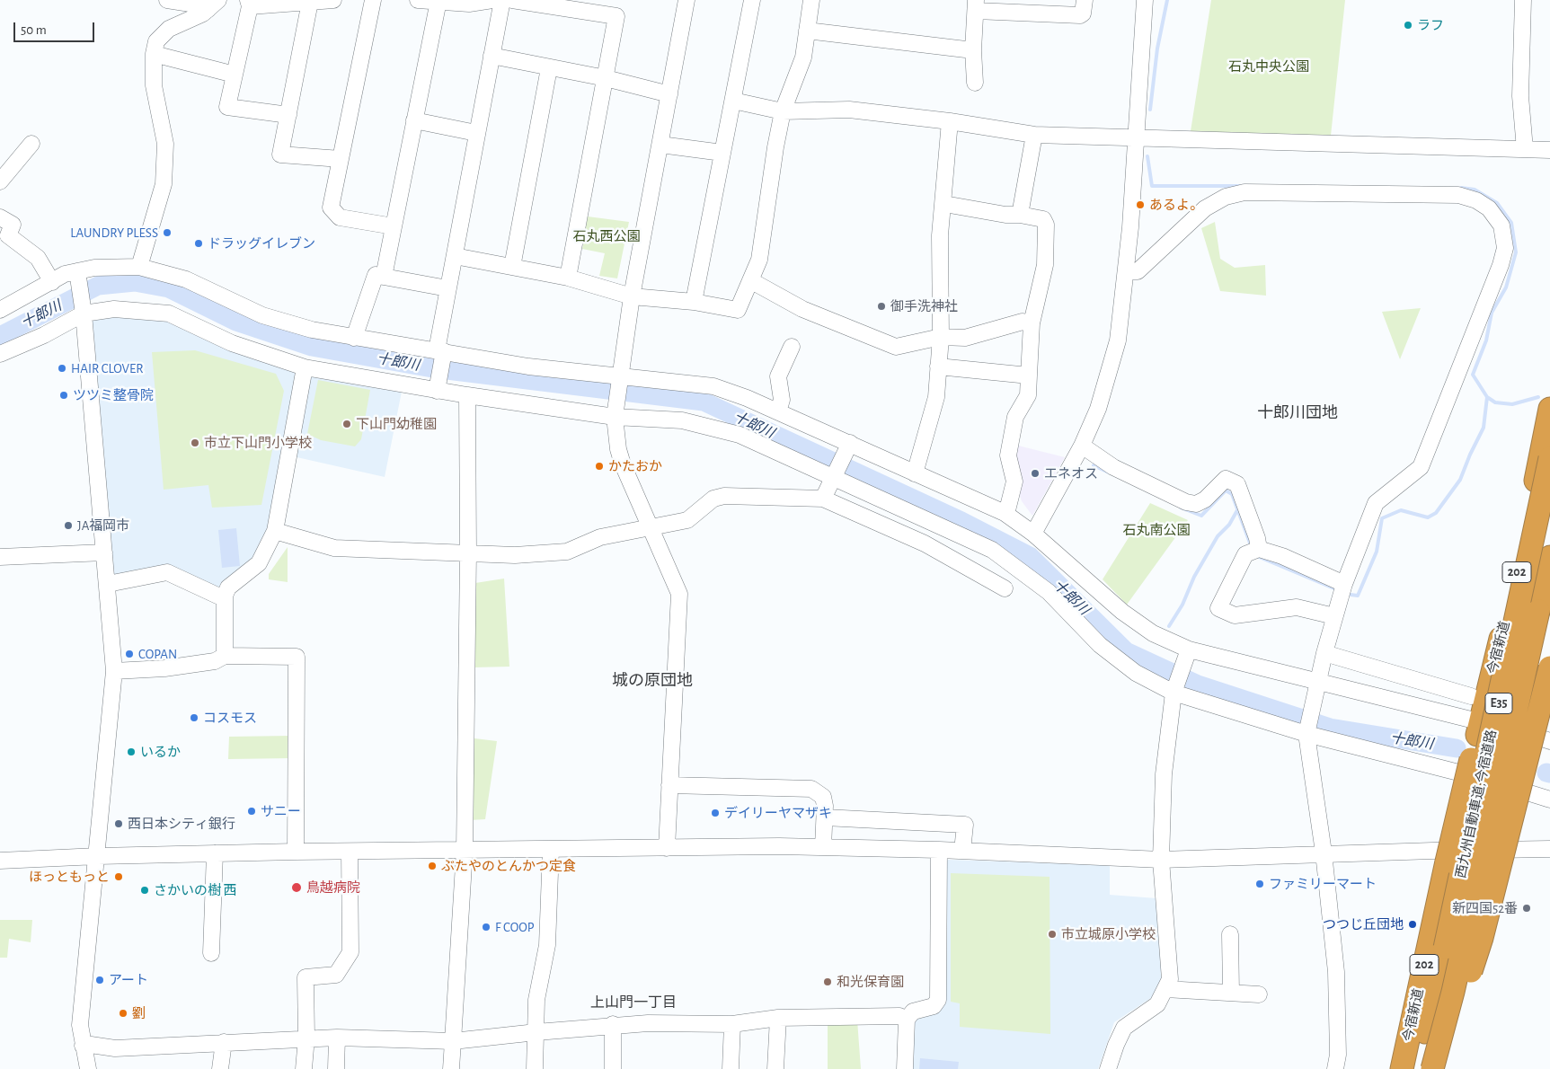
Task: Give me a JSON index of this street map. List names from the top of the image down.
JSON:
{
  "streets": {
    "highway": [
      "202",
      "今宿新道",
      "E35",
      "西九州自動車道;今宿道路"
    ]
  },
  "districts": ["十郎川団地", "城の原団地", "上山門一丁目"],
  "water": ["十郎川"],
  "parks": ["石丸中央公園", "石丸西公園", "石丸南公園"],
  "places": [
    "ラフ",
    "あるよ。",
    "LAUNDRY PLESS",
    "ドラッグイレブン",
    "御手洗神社",
    "HAIR CLOVER",
    "ツツミ整骨院",
    "下山門幼稚園",
    "市立下山門小学校",
    "かたおか",
    "エネオス",
    "JA福岡市",
    "COPAN",
    "コスモス",
    "いるか",
    "サニー",
    "デイリーヤマザキ",
    "西日本シティ銀行",
    "ぶたやのとんかつ定食",
    "ほっともっと",
    "ファミリーマート",
    "鳥越病院",
    "さかいの樹 西",
    "新四国52番",
    "つつじ丘団地",
    "F COOP",
    "市立城原小学校",
    "アート",
    "和光保育園",
    "劉"
  ],
  "scale_bar": "50 m"
}
